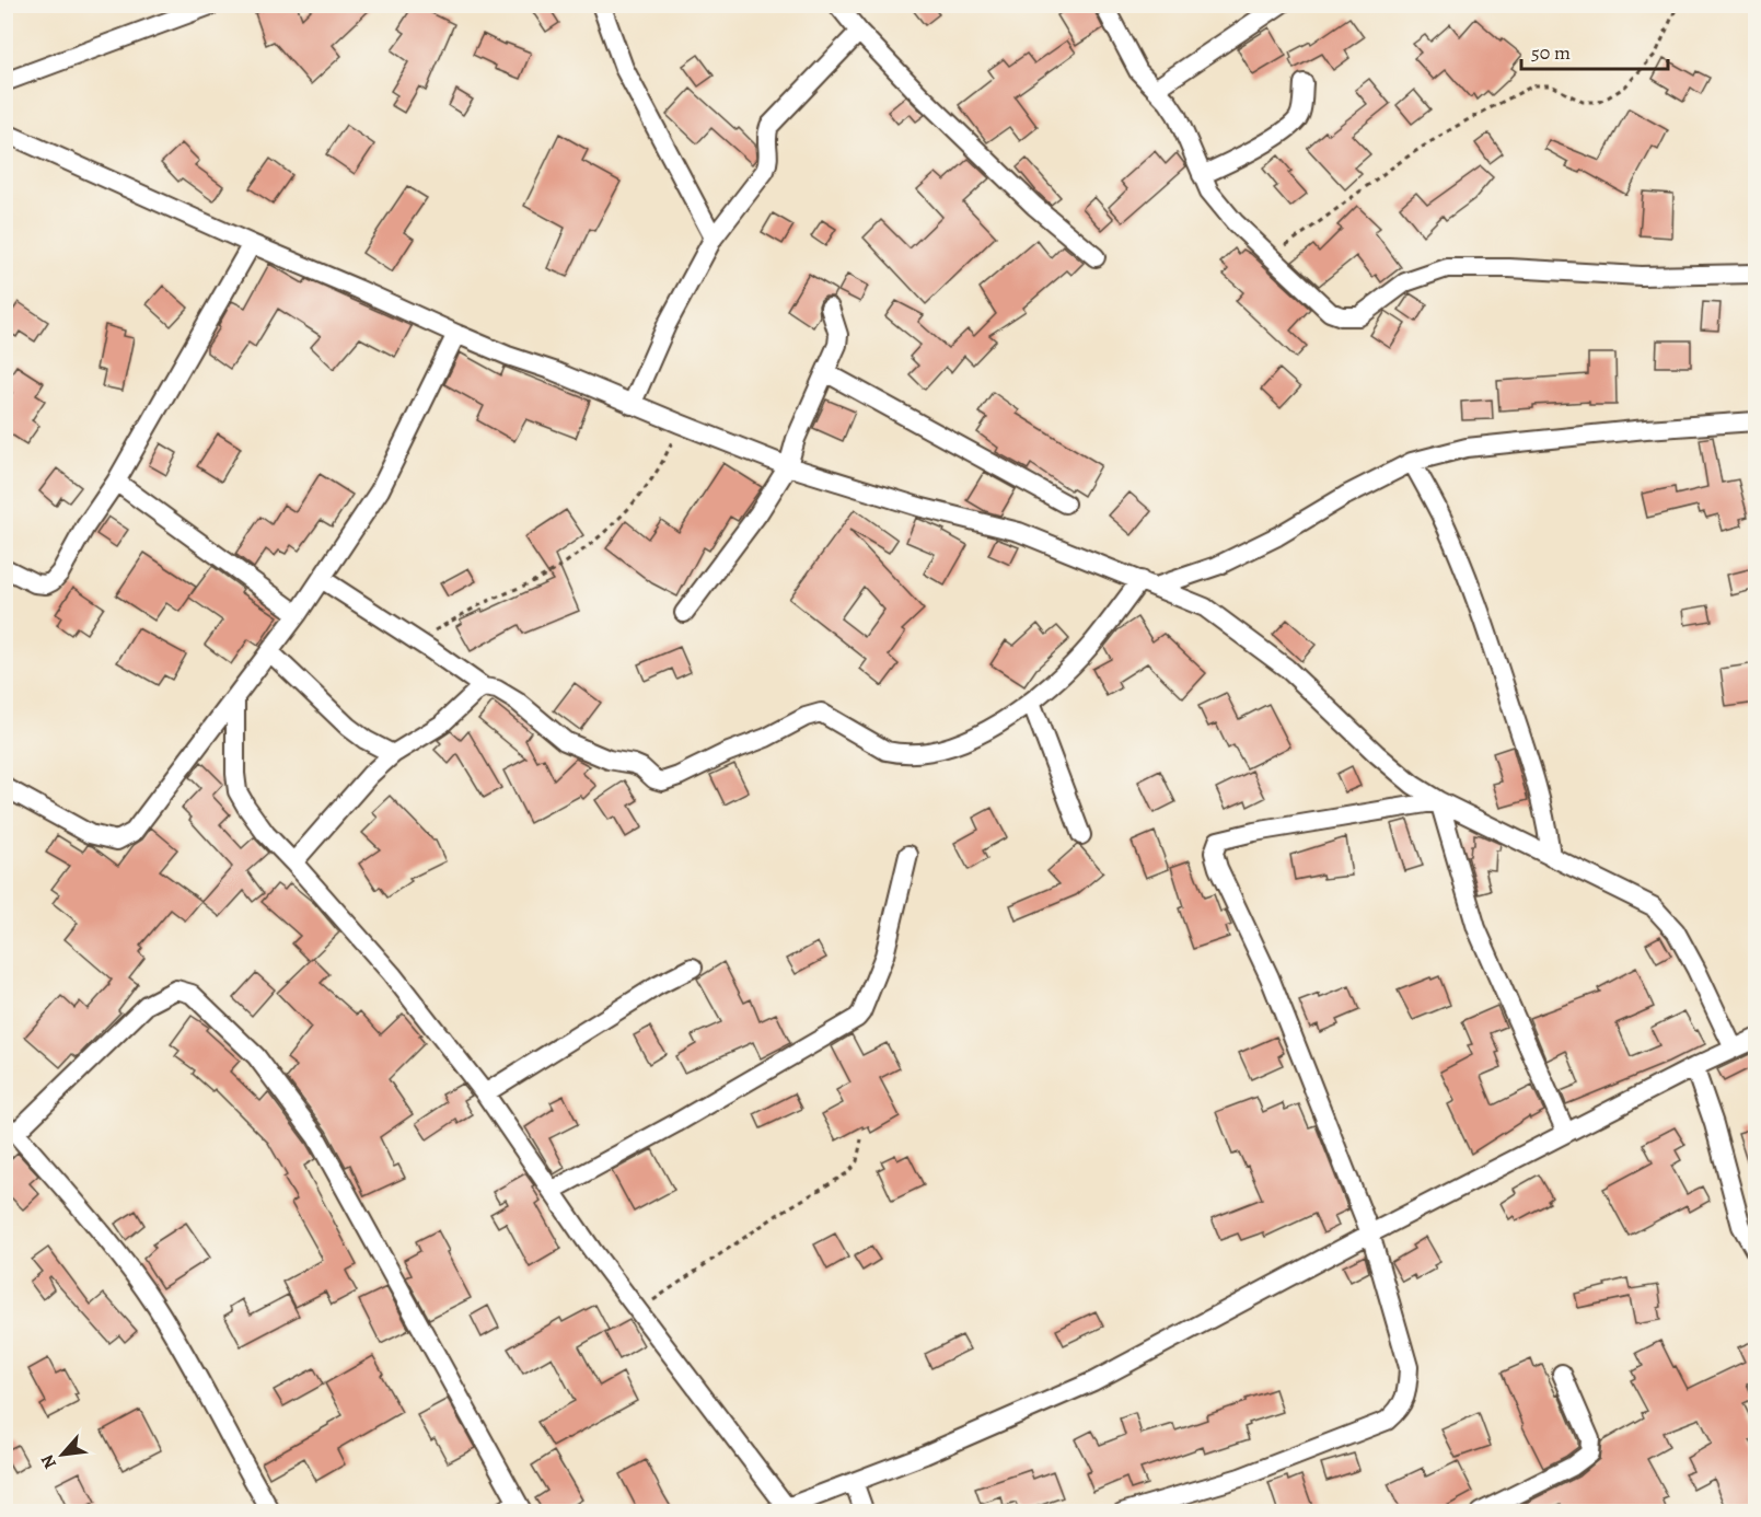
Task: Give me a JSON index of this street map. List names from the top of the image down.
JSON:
{
  "scale_bar": "50 m",
  "north": "bottom left"
}
